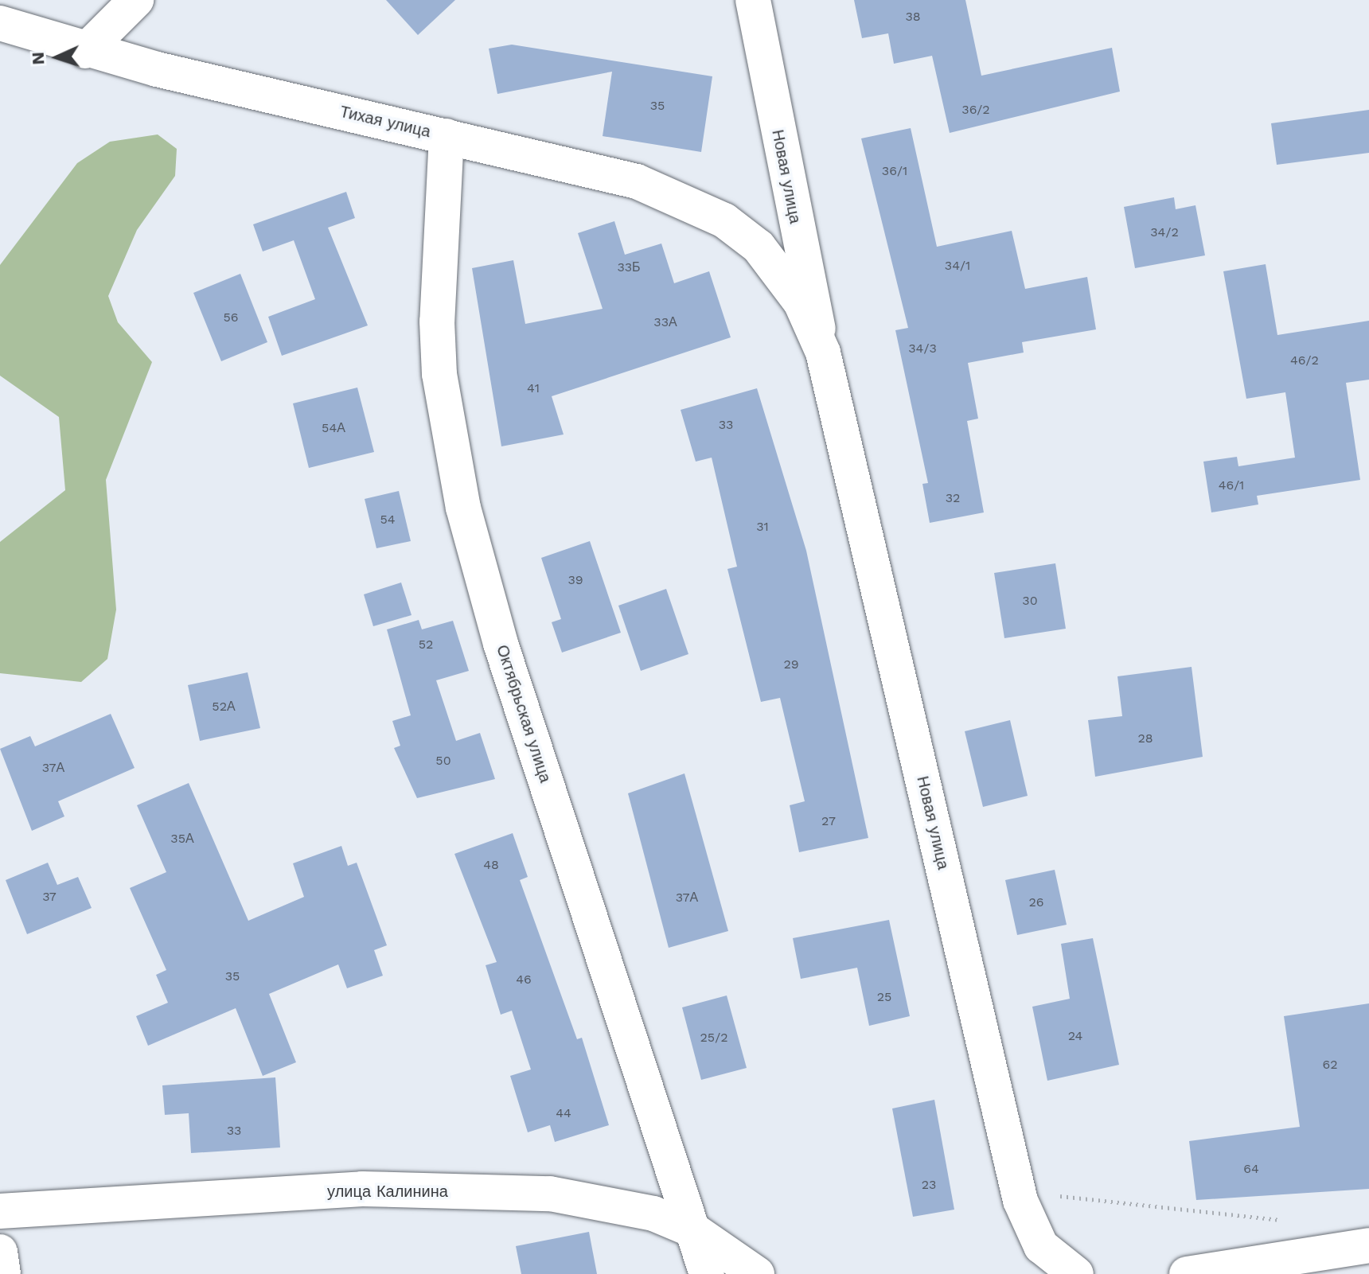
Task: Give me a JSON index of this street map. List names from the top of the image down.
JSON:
{
  "streets": {
    "street": [
      "Тихая улица",
      "Новая улица",
      "Октябрьская улица",
      "улица Калинина"
    ]
  },
  "crossings": [
    ["Тихая улица", "Новая улица"],
    ["Тихая улица", "Октябрьская улица"],
    ["Октябрьская улица", "улица Калинина"]
  ],
  "house_numbers": [
    "38",
    "35",
    "36/2",
    "36/1",
    "34/2",
    "34/1",
    "33Б",
    "56",
    "33А",
    "34/3",
    "46/2",
    "41",
    "33",
    "54А",
    "46/1",
    "32",
    "54",
    "31",
    "39",
    "30",
    "52",
    "29",
    "52А",
    "28",
    "50",
    "37А",
    "27",
    "35А",
    "48",
    "37",
    "37А",
    "26",
    "35",
    "46",
    "25",
    "24",
    "25/2",
    "62",
    "44",
    "33",
    "64",
    "23"
  ],
  "north": "left"
}
